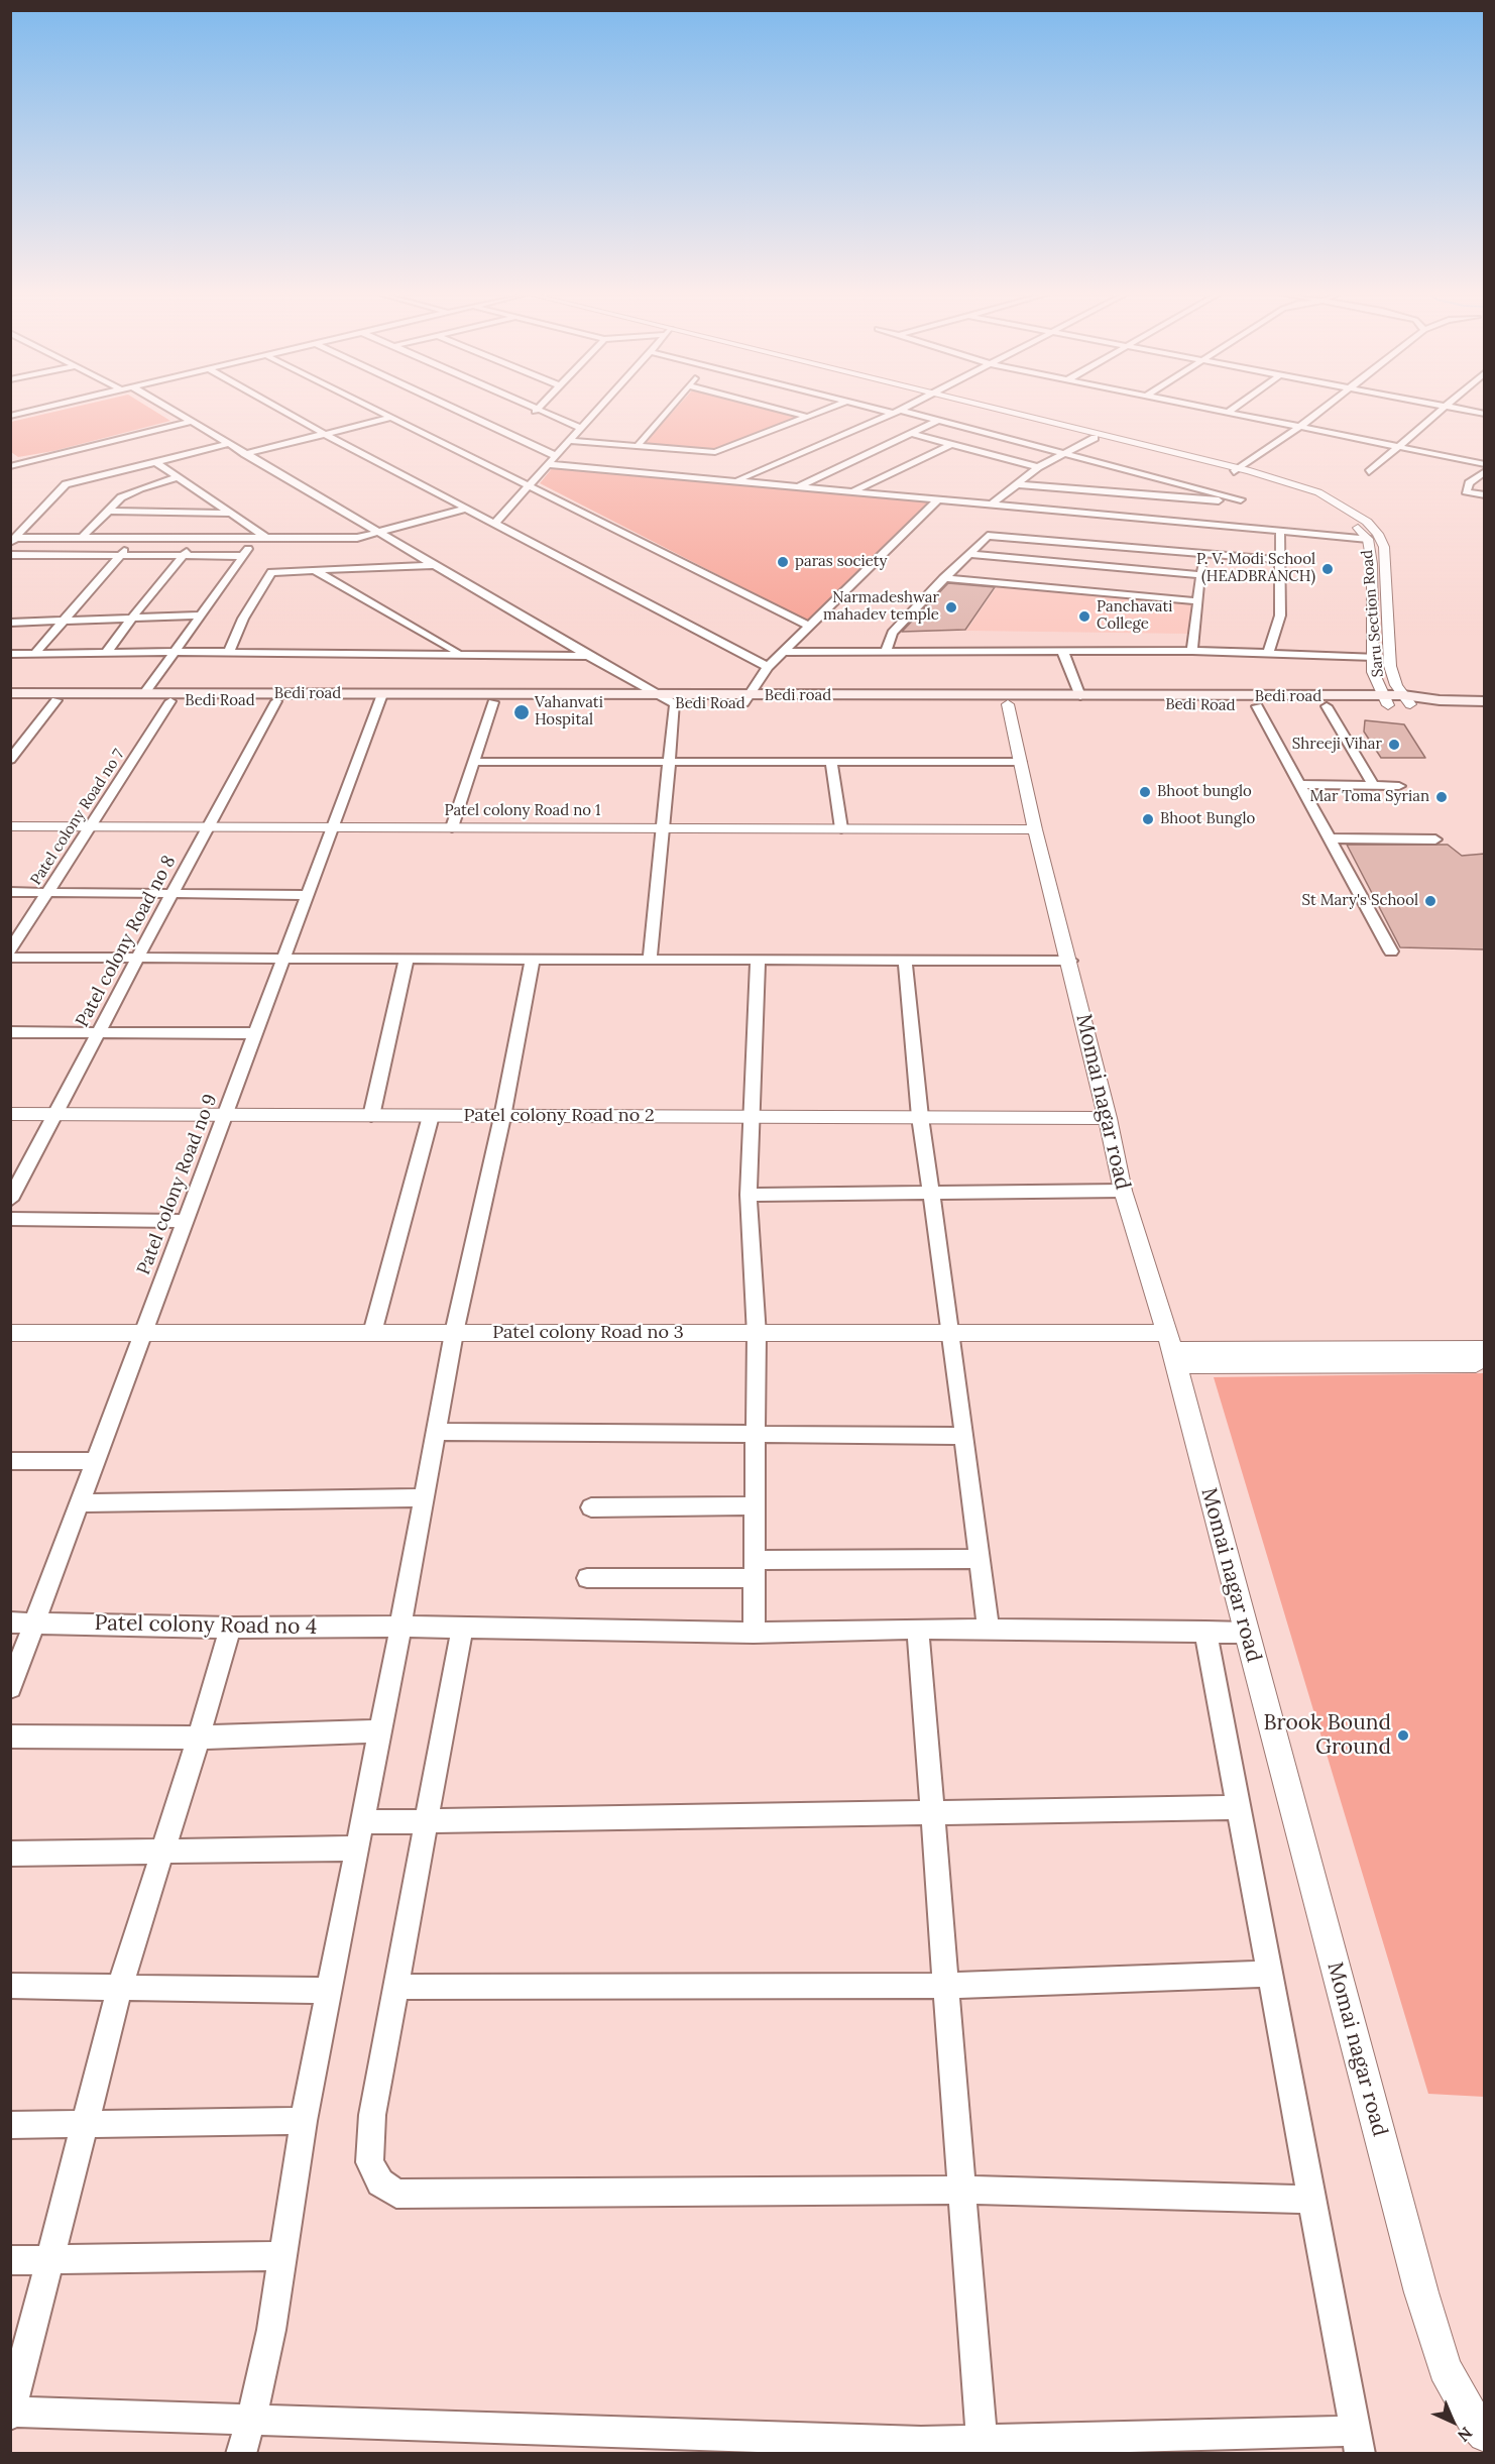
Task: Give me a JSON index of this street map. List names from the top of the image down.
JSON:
{
  "streets": {
    "main road": ["Bedi road", "Bedi Road"],
    "street": [
      "Saru Section Road",
      "Patel colony Road no 1",
      "Patel colony Road no 7",
      "Patel colony Road no 8",
      "Momai nagar road",
      "Patel colony Road no 2",
      "Patel colony Road no 9",
      "Patel colony Road no 3",
      "Patel colony Road no 4"
    ]
  },
  "crossings": [
    ["Saru Section Road", "Bedi road"],
    ["Saru Section Road", "Bedi Road"],
    ["Bedi road", "Bedi Road"],
    ["Bedi road", "Patel colony Road no 9"],
    ["Bedi Road", "Patel colony Road no 7"],
    ["Bedi Road", "Patel colony Road no 8"],
    ["Bedi Road", "Momai nagar road"],
    ["Bedi Road", "Patel colony Road no 9"],
    ["Patel colony Road no 1", "Patel colony Road no 7"],
    ["Patel colony Road no 1", "Patel colony Road no 8"],
    ["Patel colony Road no 1", "Momai nagar road"],
    ["Patel colony Road no 1", "Patel colony Road no 9"],
    ["Patel colony Road no 8", "Patel colony Road no 2"],
    ["Momai nagar road", "Patel colony Road no 2"],
    ["Momai nagar road", "Patel colony Road no 3"],
    ["Momai nagar road", "Patel colony Road no 4"],
    ["Patel colony Road no 2", "Patel colony Road no 9"],
    ["Patel colony Road no 9", "Patel colony Road no 3"],
    ["Patel colony Road no 9", "Patel colony Road no 4"]
  ],
  "places": [
    "paras society",
    "P. V. Modi School (HEADBRANCH)",
    "Narmadeshwar mahadev temple",
    "Panchavati College",
    "Vahanvati Hospital",
    "Shreeji Vihar",
    "Bhoot bunglo",
    "Mar Toma Syrian",
    "Bhoot Bunglo",
    "St Mary's School",
    "Brook Bound Ground"
  ],
  "north": "bottom right"
}
